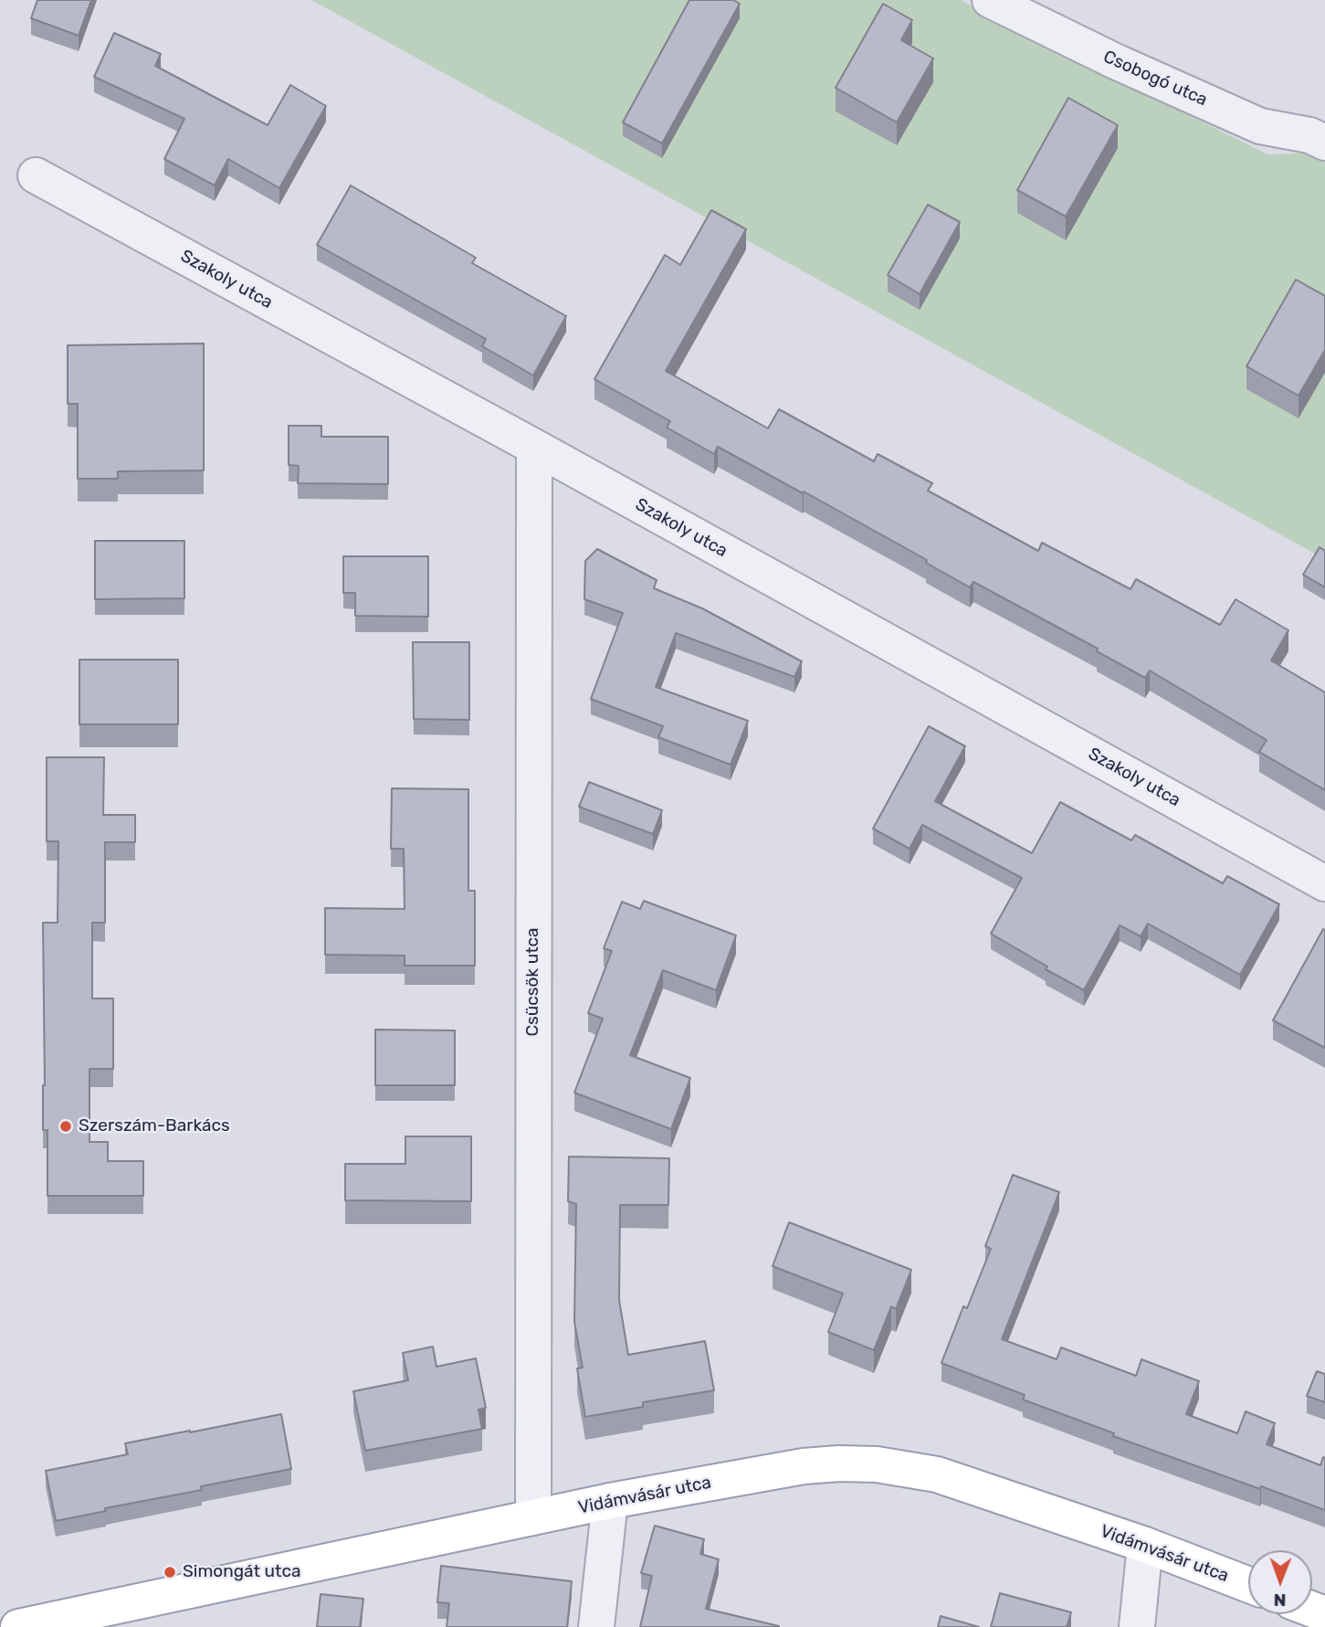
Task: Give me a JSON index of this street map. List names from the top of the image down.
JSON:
{
  "streets": {
    "main road": ["Vidámvásár utca"],
    "street": ["Csobogó utca", "Szakoly utca", "Csücsök utca"]
  },
  "crossings": [
    ["Szakoly utca", "Csücsök utca"],
    ["Csücsök utca", "Vidámvásár utca"]
  ],
  "places": ["Szerszám-Barkács", "Simongát utca"],
  "north": "bottom"
}
